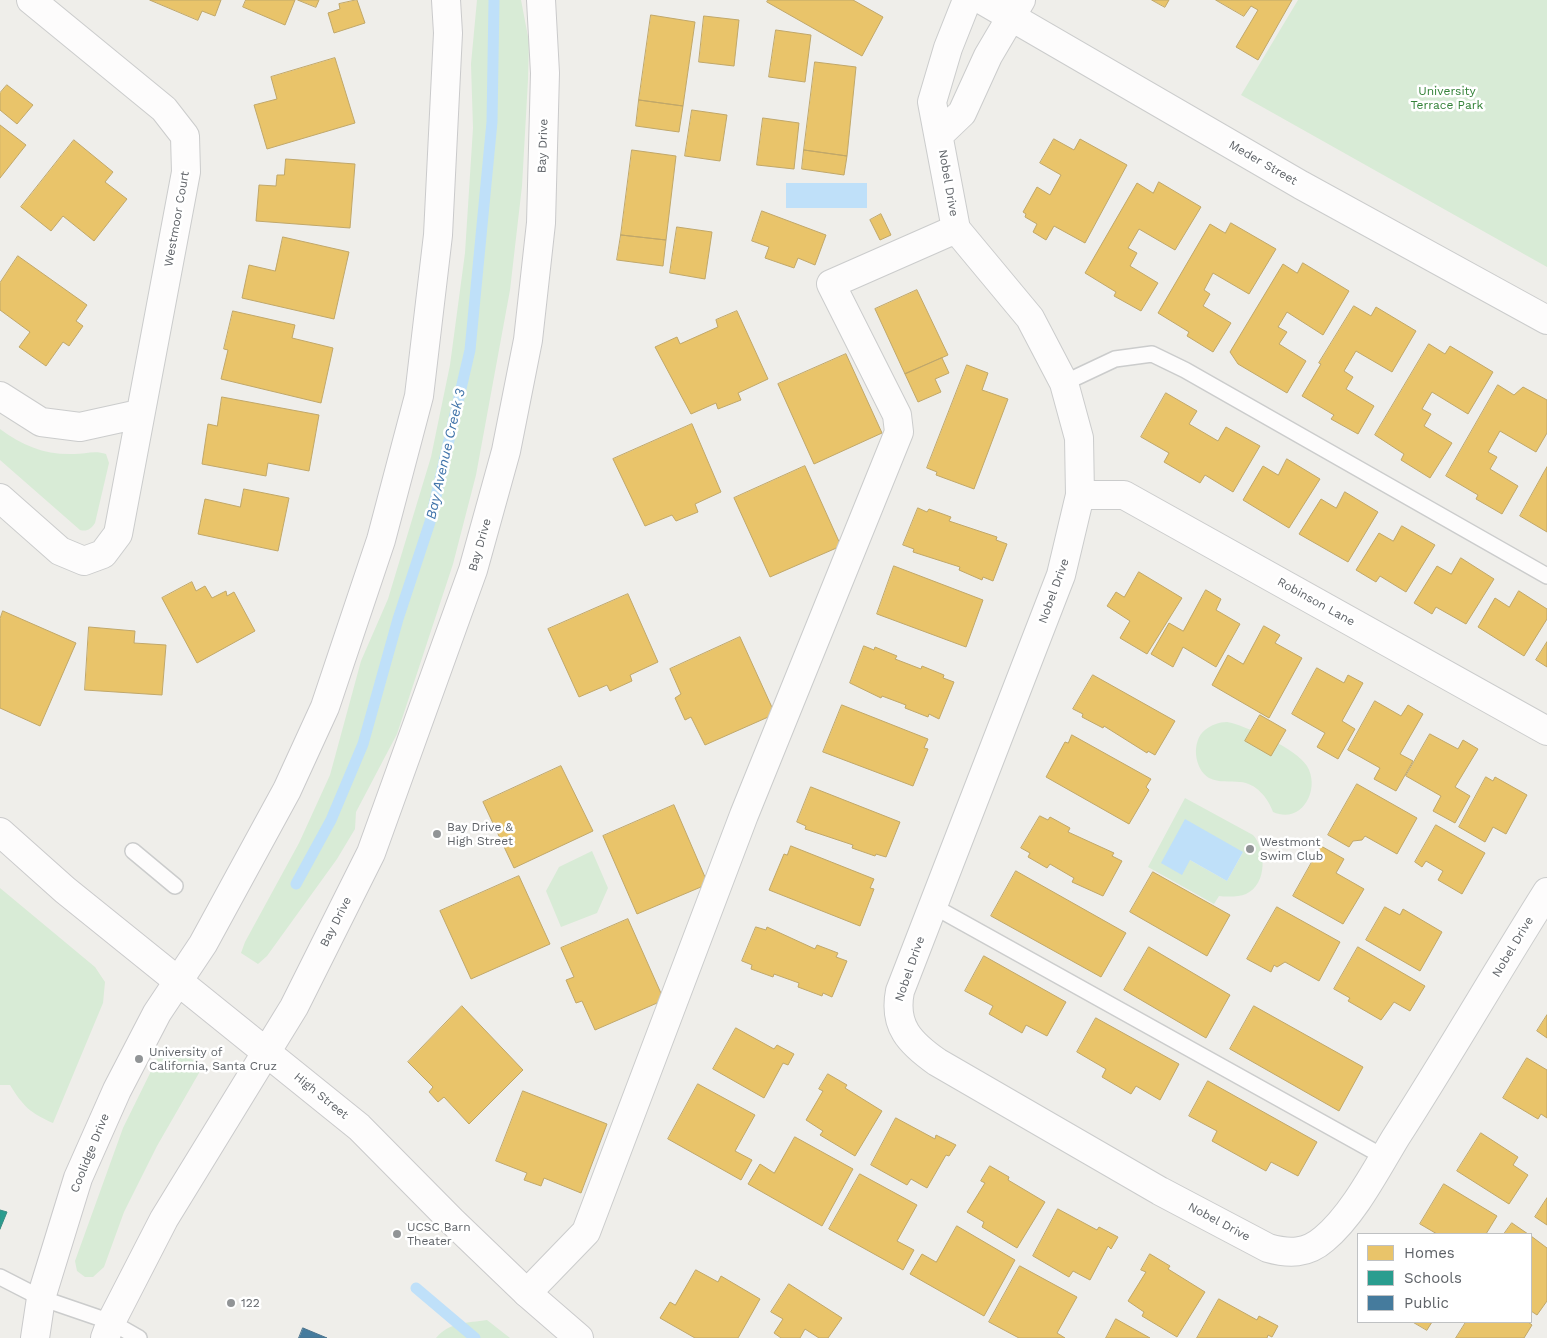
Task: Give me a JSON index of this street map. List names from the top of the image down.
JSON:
{
  "streets": {
    "street": [
      "Bay Drive",
      "Meder Street",
      "Nobel Drive",
      "Westmoor Court",
      "Robinson Lane",
      "High Street",
      "Coolidge Drive"
    ]
  },
  "crossings": [
    ["Bay Drive", "High Street"],
    ["Meder Street", "Nobel Drive"],
    ["Nobel Drive", "Robinson Lane"],
    ["High Street", "Coolidge Drive"]
  ],
  "water": ["Bay Avenue Creek 3"],
  "parks": ["University Terrace Park"],
  "places": [
    "Bay Drive & High Street",
    "Westmont Swim Club",
    "University of California, Santa Cruz",
    "UCSC Barn Theater",
    "122"
  ],
  "legend": ["Homes", "Schools", "Public"]
}
